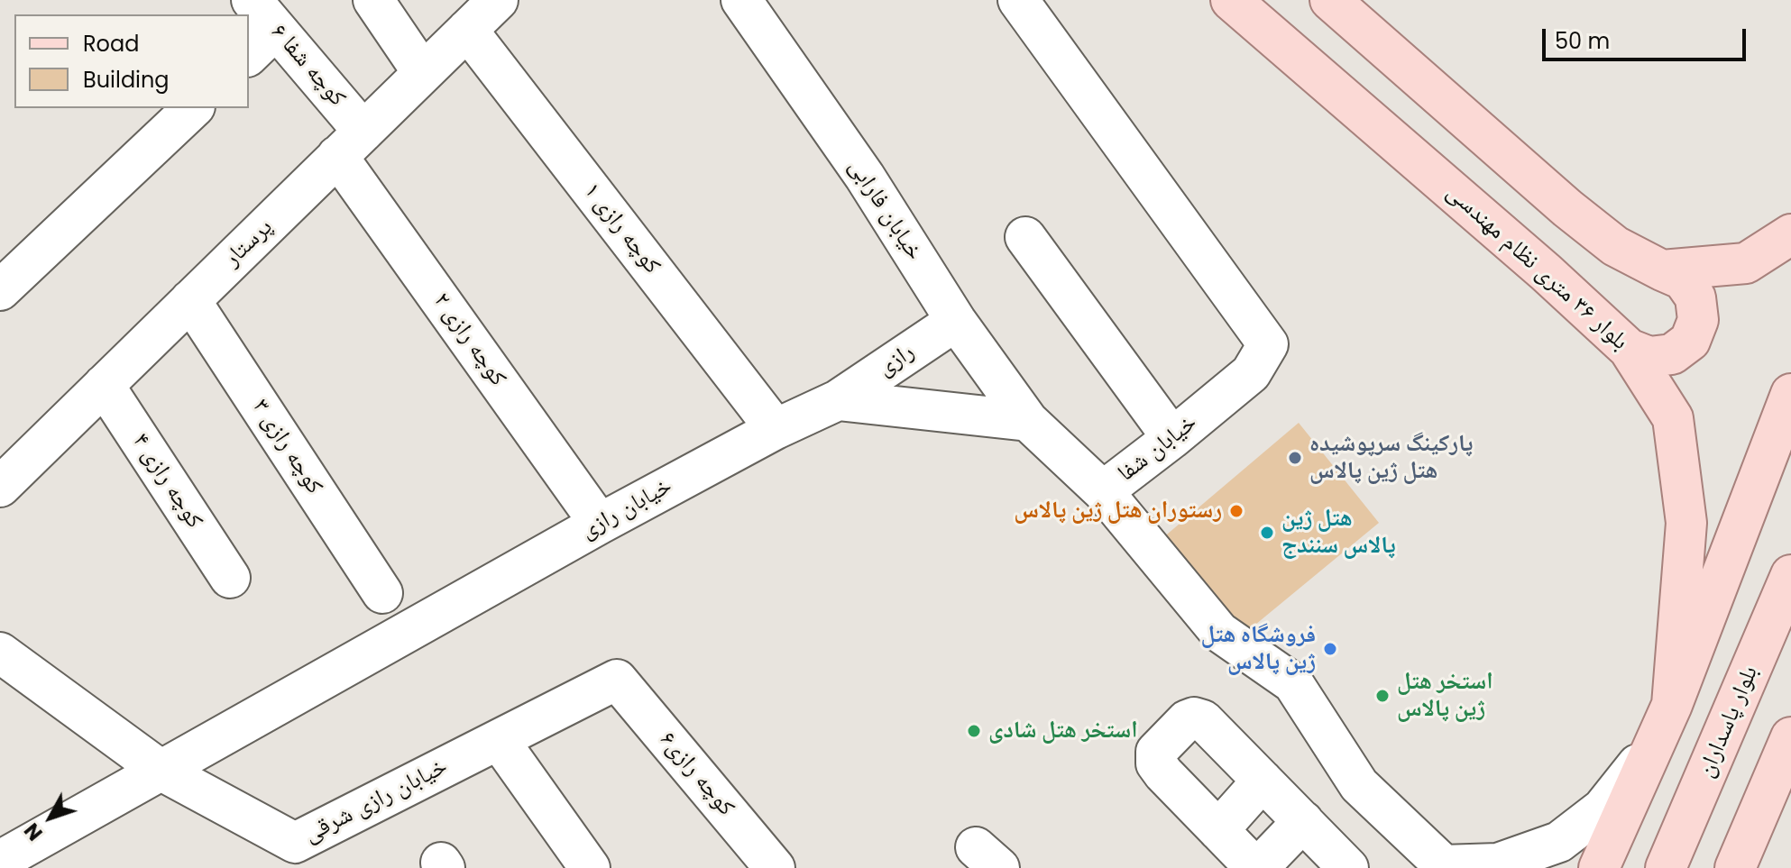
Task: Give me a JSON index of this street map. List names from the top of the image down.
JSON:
{
  "streets": {
    "main road": ["بلوار ۳۶ متری نظام مهندسی", "بلوار پاسداران"],
    "street": [
      "کوچه شفا ۶",
      "خیابان فارابی",
      "کوچه رازی ۱",
      "پرستار",
      "کوچه رازی ۲",
      "رازی",
      "کوچه رازی ۳",
      "خیابان شفا",
      "کوچه رازی ۴",
      "خیابان رازی",
      "کوچه رازی۶",
      "خیابان رازی شرقی"
    ]
  },
  "crossings": [
    ["کوچه شفا ۶", "پرستار"],
    ["کوچه شفا ۶", "کوچه رازی ۲"],
    ["خیابان فارابی", "رازی"],
    ["کوچه رازی ۱", "پرستار"],
    ["کوچه رازی ۱", "خیابان رازی"],
    ["پرستار", "کوچه رازی ۲"],
    ["پرستار", "کوچه رازی ۳"],
    ["پرستار", "کوچه رازی ۴"],
    ["کوچه رازی ۲", "خیابان رازی"],
    ["رازی", "خیابان رازی"],
    ["خیابان رازی", "خیابان رازی شرقی"],
    ["کوچه رازی۶", "خیابان رازی شرقی"]
  ],
  "places": [
    "پارکینگ سرپوشیده هتل ژین پالاس",
    "رستوران هتل ژین پالاس",
    "هتل ژین پالاس سنندج",
    "فروشگاه هتل ژین پالاس",
    "استخر هتل ژین پالاس",
    "استخر هتل شادی"
  ],
  "legend": ["Road", "Building"],
  "scale_bar": "50 m",
  "north": "bottom left"
}
